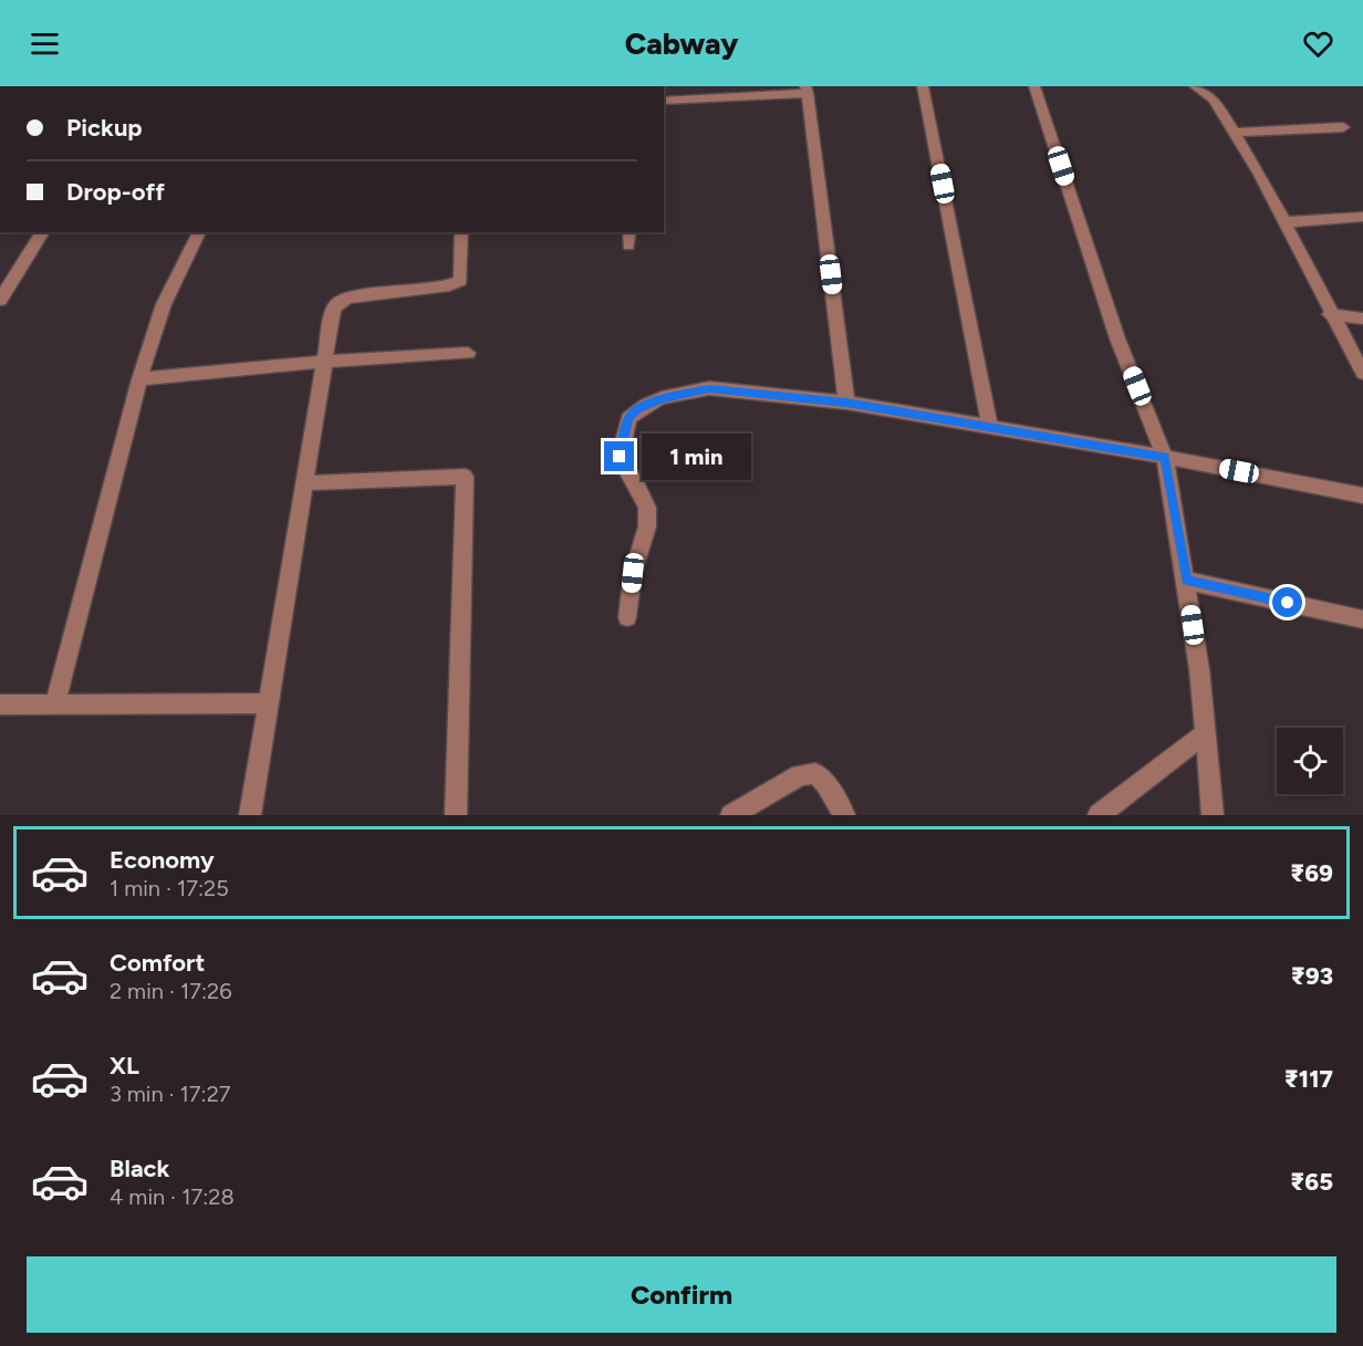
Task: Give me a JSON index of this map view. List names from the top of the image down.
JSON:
{
  "page": {
    "header": "Cabway",
    "banner": ["Pickup", "Drop-off"],
    "bubble": "1 min",
    "list": [
      {
        "name": "Economy",
        "note": "1 min · 17:25",
        "value": "₹69"
      },
      {
        "name": "Comfort",
        "note": "2 min · 17:26",
        "value": "₹93"
      },
      {
        "name": "XL",
        "note": "3 min · 17:27",
        "value": "₹117"
      },
      {
        "name": "Black",
        "note": "4 min · 17:28",
        "value": "₹65"
      }
    ],
    "buttons": "Confirm"
  }
}
